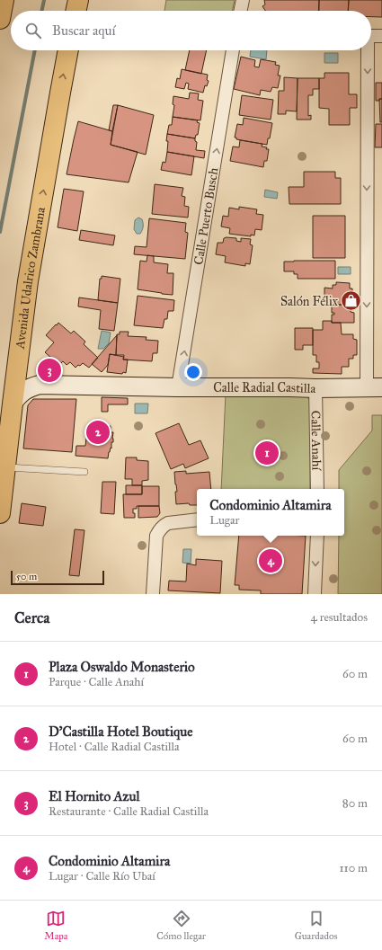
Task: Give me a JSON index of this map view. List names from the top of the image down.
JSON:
{
  "streets": {
    "highway": ["Avenida Udalrico Zambrana"],
    "street": ["Calle Puerto Busch", "Calle Radial Castilla", "Calle Anahí"]
  },
  "crossings": [
    ["Calle Puerto Busch", "Calle Radial Castilla"],
    ["Avenida Udalrico Zambrana", "Calle Radial Castilla"],
    ["Calle Radial Castilla", "Calle Anahí"]
  ],
  "one_way": ["Calle Puerto Busch", "Avenida Udalrico Zambrana"],
  "places": {
    "shop": ["Salón Félix"]
  },
  "scale_bar": "50 m",
  "page": {
    "search": "Buscar aquí",
    "pins": [
      "3",
      "2",
      "1",
      "4"
    ],
    "popup": ["Condominio Altamira", "Lugar"],
    "scale": "50 m",
    "heading": ["Cerca", "4 resultados"],
    "list": [
      {
        "mark": "1",
        "name": "Plaza Oswaldo Monasterio",
        "note": "Parque · Calle Anahí",
        "value": "60 m"
      },
      {
        "mark": "2",
        "name": "D'Castilla Hotel Boutique",
        "note": "Hotel · Calle Radial Castilla",
        "value": "60 m"
      },
      {
        "mark": "3",
        "name": "El Hornito Azul",
        "note": "Restaurante · Calle Radial Castilla",
        "value": "80 m"
      },
      {
        "mark": "4",
        "name": "Condominio Altamira",
        "note": "Lugar · Calle Río Ubaí",
        "value": "110 m"
      }
    ],
    "nav": ["Mapa", "Cómo llegar", "Guardados"]
  }
}
